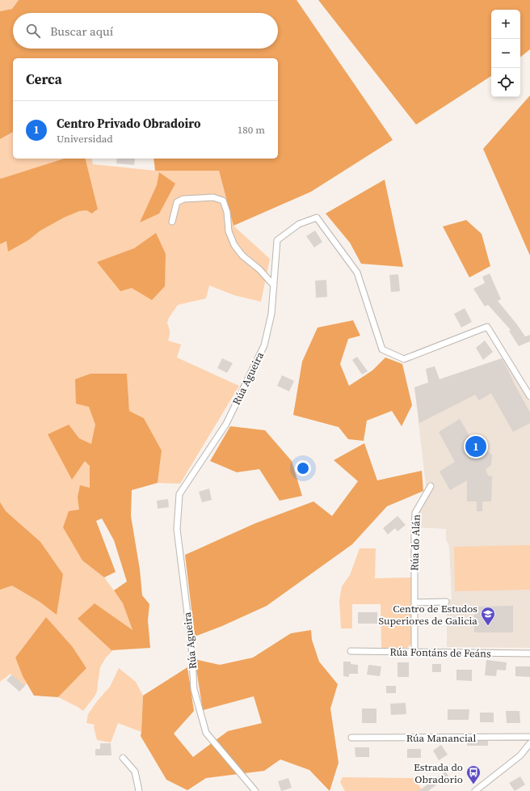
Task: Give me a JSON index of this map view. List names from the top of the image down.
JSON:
{
  "streets": {
    "street": [
      "Rúa Agueira",
      "Rúa do Alán",
      "Rúa Fontáns de Feáns",
      "Rúa Manancial"
    ]
  },
  "crossings": [
    ["Rúa do Alán", "Rúa Fontáns de Feáns"]
  ],
  "places": {
    "school or university": ["Centro de Estudos Superiores de Galicia"],
    "bus stop": ["Estrada do Obradorio"]
  },
  "page": {
    "map_buttons": ["+", "−"],
    "search": "Buscar aquí",
    "heading": "Cerca",
    "list": [
      {
        "mark": "1",
        "name": "Centro Privado Obradoiro",
        "note": "Universidad",
        "value": "180 m"
      }
    ],
    "pins": "1"
  }
}
